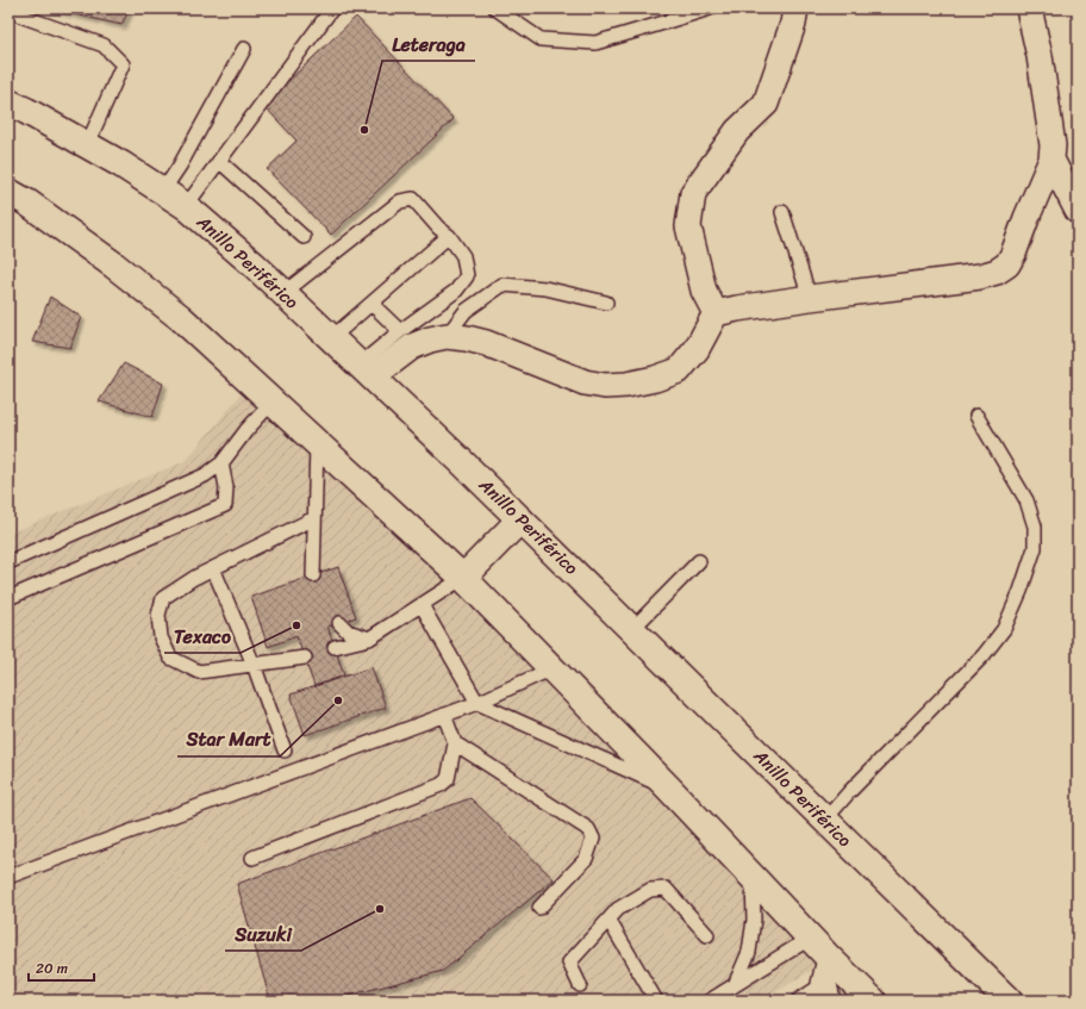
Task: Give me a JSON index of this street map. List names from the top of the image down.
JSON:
{
  "streets": {
    "highway": ["Anillo Periférico"]
  },
  "places": [
    "Leteraga",
    "Texaco",
    "Star Mart",
    "Suzuki"
  ],
  "scale_bar": "20 m"
}
